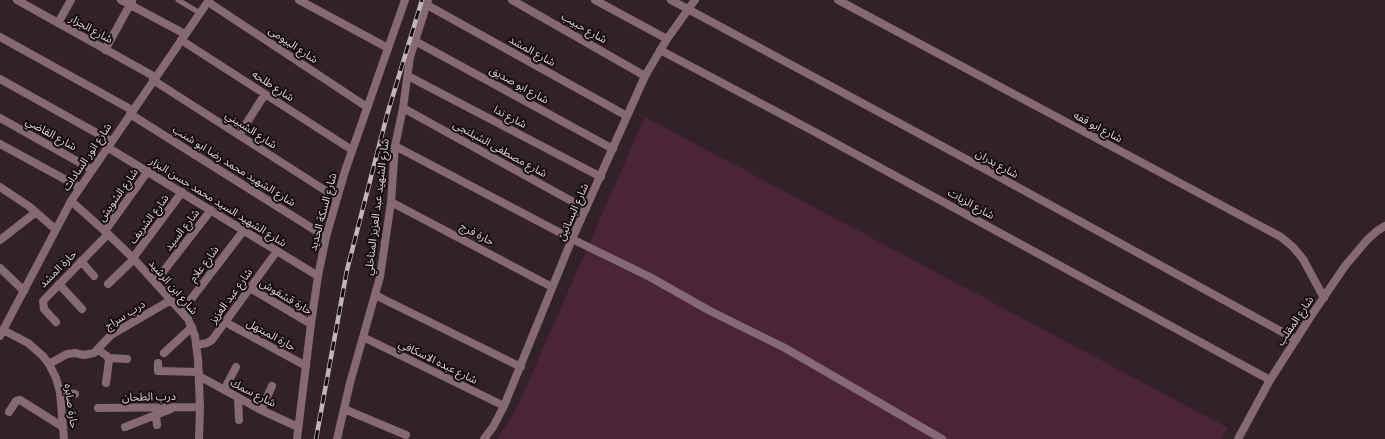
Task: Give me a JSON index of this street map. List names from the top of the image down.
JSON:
{
  "streets": {
    "street": [
      "شارع حبيب",
      "شارع الجزار",
      "شارع البيومى",
      "شارع المشد",
      "شارع ابو صديق",
      "شارع طلحه",
      "شارع ندا",
      "شارع ابو قفه",
      "شارع الشبيني",
      "شارع القاضي",
      "شارع مصطفى الشبلنجى",
      "شارع انور السادات",
      "شارع بدران",
      "شارع الشهيد محمد رضا ابو شنب",
      "شارع الشويش",
      "شارع الشهيد السيد محمد حسن البزار",
      "شارع الزيات",
      "شارع الشهيد عبد العزيز المناخلي",
      "شارع السكة الحديد",
      "شارع البساتين",
      "شارع الشريف",
      "شارع السيد",
      "حارة فرج",
      "شارع علام",
      "حارة المشد",
      "شارع ابن الرشيد",
      "شارع عبد العزيز",
      "حارة قشقوش",
      "درب سراج",
      "شارع المقلب",
      "حارة المبتهل",
      "شارع عبده الاسكافي",
      "شارع سمك",
      "درب الطحان",
      "حارة صابره"
    ]
  },
  "crossings": [
    ["شارع حبيب", "شارع البساتين"],
    ["شارع الجزار", "شارع الشبيني"],
    ["شارع الجزار", "شارع انور السادات"],
    ["شارع البيومى", "شارع انور السادات"],
    ["شارع البيومى", "شارع السكة الحديد"],
    ["شارع المشد", "شارع الشهيد عبد العزيز المناخلي"],
    ["شارع المشد", "شارع البساتين"],
    ["شارع ابو صديق", "شارع الشهيد عبد العزيز المناخلي"],
    ["شارع ابو صديق", "شارع البساتين"],
    ["شارع طلحه", "شارع انور السادات"],
    ["شارع طلحه", "شارع السكة الحديد"],
    ["شارع ندا", "شارع الشهيد عبد العزيز المناخلي"],
    ["شارع ندا", "شارع البساتين"],
    ["شارع ابو قفه", "شارع المقلب"],
    ["شارع الشبيني", "شارع انور السادات"],
    ["شارع الشبيني", "شارع السكة الحديد"],
    ["شارع القاضي", "شارع انور السادات"],
    ["شارع مصطفى الشبلنجى", "شارع الشهيد عبد العزيز المناخلي"],
    ["شارع مصطفى الشبلنجى", "شارع البساتين"],
    ["شارع انور السادات", "شارع الشهيد محمد رضا ابو شنب"],
    ["شارع انور السادات", "شارع الشهيد السيد محمد حسن البزار"],
    ["شارع انور السادات", "شارع ابن الرشيد"],
    ["شارع انور السادات", "حارة صابره"],
    ["شارع بدران", "شارع البساتين"],
    ["شارع بدران", "شارع المقلب"],
    ["شارع الشهيد محمد رضا ابو شنب", "شارع السكة الحديد"],
    ["شارع الشويش", "شارع الشهيد السيد محمد حسن البزار"],
    ["شارع الشويش", "حارة المشد"],
    ["شارع الشويش", "شارع ابن الرشيد"],
    ["شارع الشهيد السيد محمد حسن البزار", "شارع السكة الحديد"],
    ["شارع الشهيد السيد محمد حسن البزار", "شارع الشريف"],
    ["شارع الشهيد السيد محمد حسن البزار", "شارع السيد"],
    ["شارع الشهيد السيد محمد حسن البزار", "شارع علام"],
    ["شارع الشهيد السيد محمد حسن البزار", "شارع عبد العزيز"],
    ["شارع الزيات", "شارع البساتين"],
    ["شارع الزيات", "شارع المقلب"],
    ["شارع الشهيد عبد العزيز المناخلي", "حارة فرج"],
    ["شارع الشهيد عبد العزيز المناخلي", "شارع عبده الاسكافي"],
    ["شارع السكة الحديد", "حارة قشقوش"],
    ["شارع السكة الحديد", "حارة المبتهل"],
    ["شارع السكة الحديد", "شارع سمك"],
    ["شارع البساتين", "حارة فرج"],
    ["شارع البساتين", "شارع عبده الاسكافي"],
    ["شارع الشريف", "شارع ابن الرشيد"],
    ["شارع السيد", "شارع ابن الرشيد"],
    ["شارع علام", "شارع ابن الرشيد"],
    ["حارة المشد", "شارع ابن الرشيد"],
    ["شارع ابن الرشيد", "شارع عبد العزيز"],
    ["شارع ابن الرشيد", "درب سراج"],
    ["شارع ابن الرشيد", "شارع سمك"],
    ["شارع ابن الرشيد", "درب الطحان"],
    ["شارع عبد العزيز", "حارة قشقوش"],
    ["شارع عبد العزيز", "حارة المبتهل"]
  ]
}
